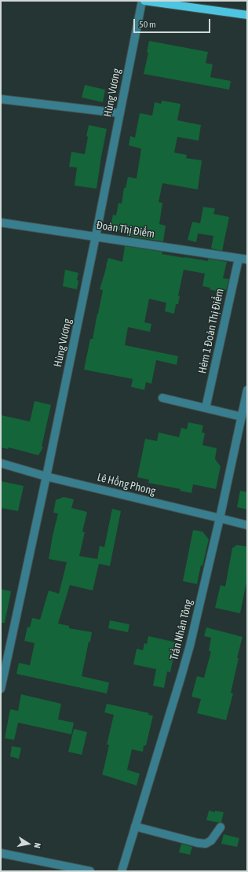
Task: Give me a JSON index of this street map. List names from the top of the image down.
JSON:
{
  "streets": {
    "street": [
      "Hùng Vương",
      "Đoàn Thị Điểm",
      "Hẻm 1 Đoàn Thị Điểm",
      "Lê Hồng Phong",
      "Trần Nhân Tông"
    ]
  },
  "crossings": [
    ["Hùng Vương", "Đoàn Thị Điểm"],
    ["Hùng Vương", "Lê Hồng Phong"],
    ["Đoàn Thị Điểm", "Hẻm 1 Đoàn Thị Điểm"],
    ["Lê Hồng Phong", "Trần Nhân Tông"]
  ],
  "scale_bar": "50 m",
  "north": "right"
}
